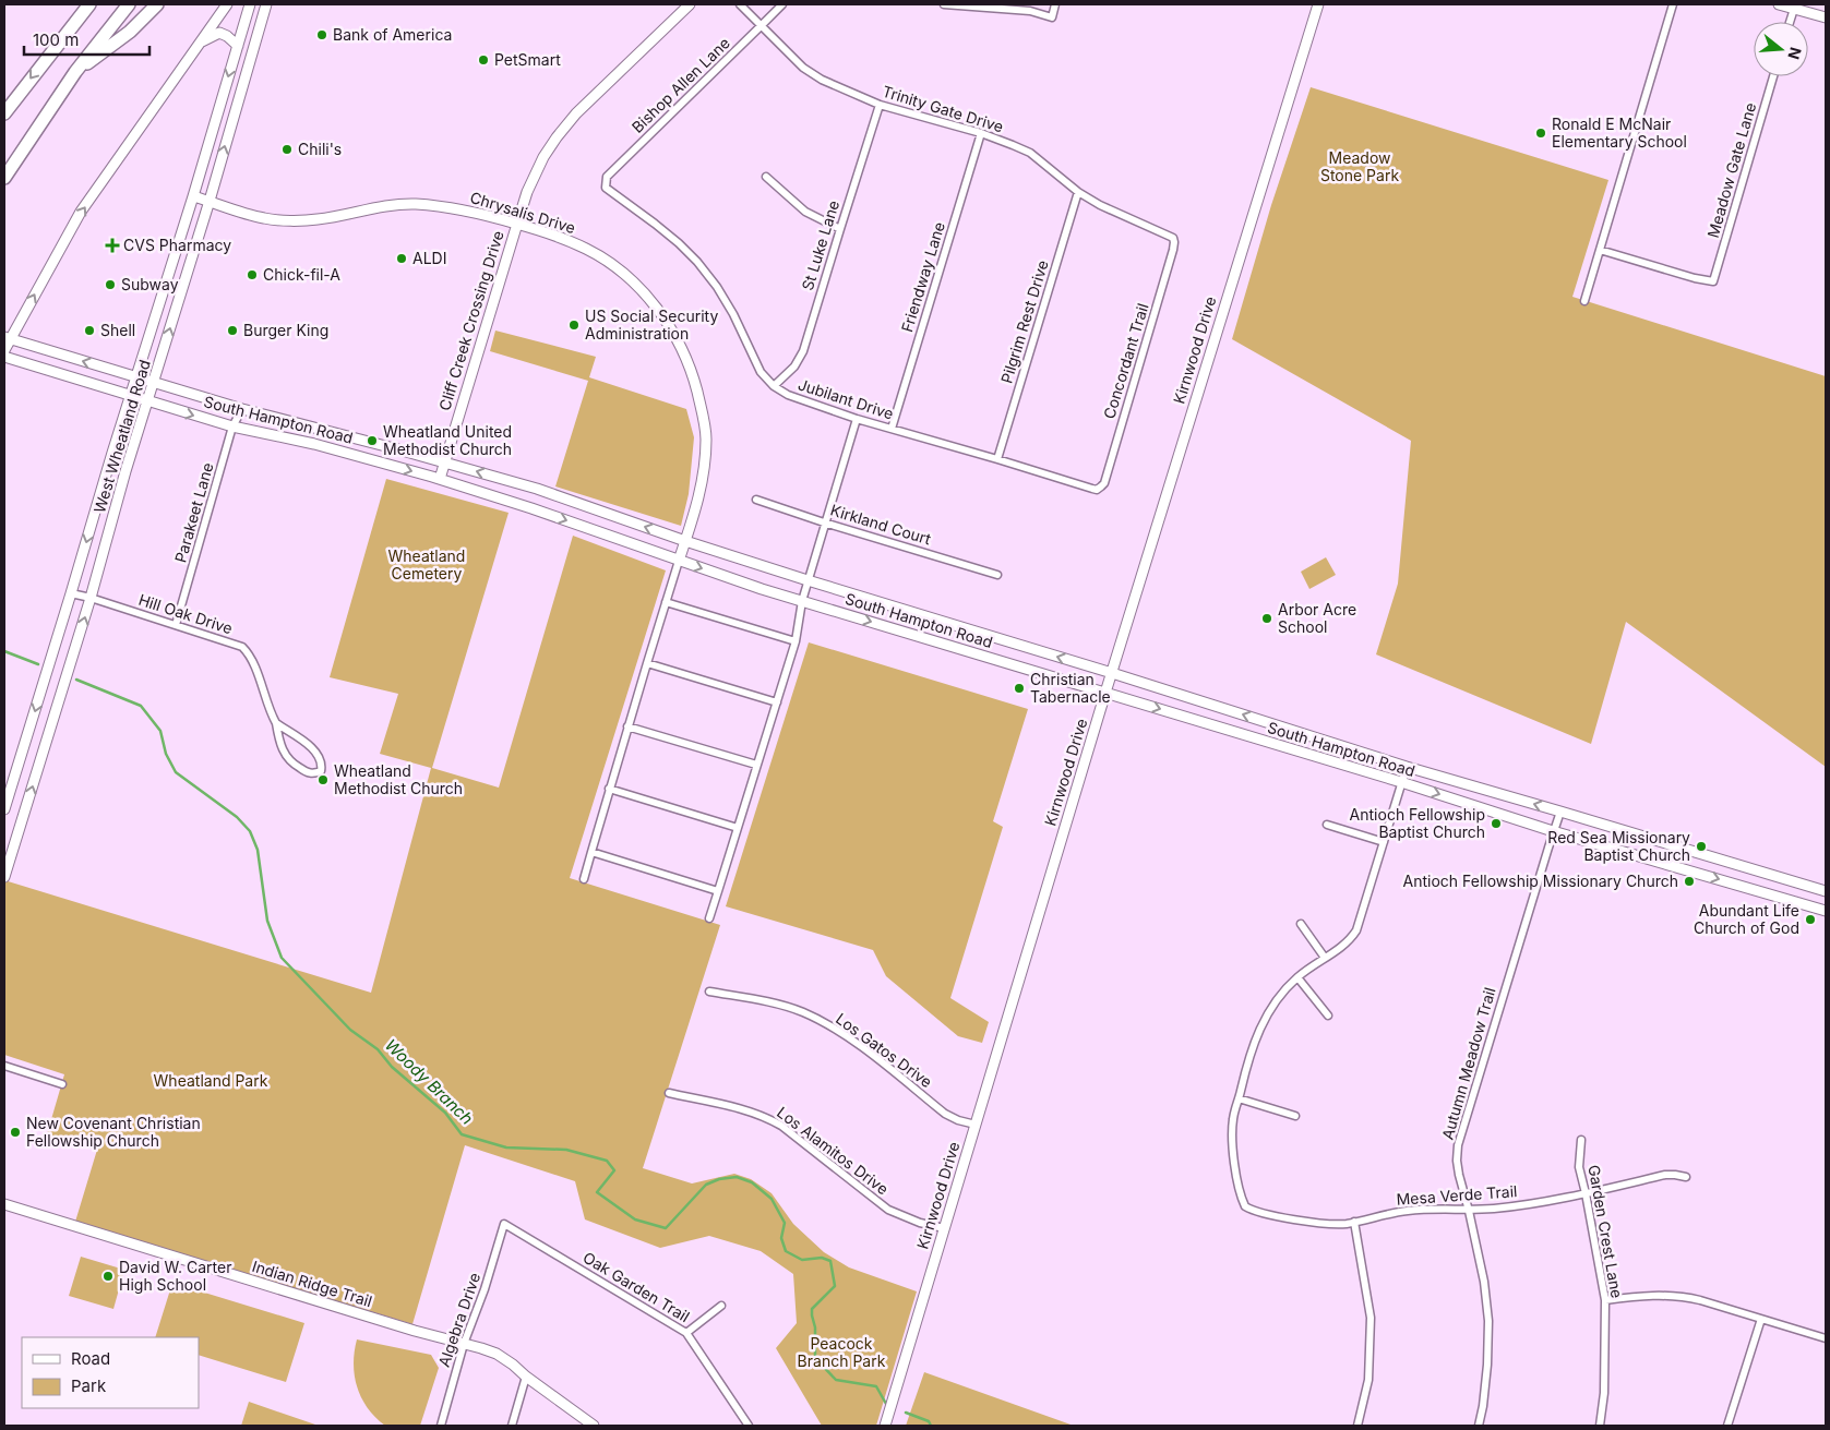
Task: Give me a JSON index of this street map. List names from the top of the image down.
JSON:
{
  "streets": {
    "main road": [
      "Chrysalis Drive",
      "Cliff Creek Crossing Drive",
      "Kirnwood Drive",
      "South Hampton Road",
      "West Wheatland Road",
      "Indian Ridge Trail"
    ],
    "street": [
      "Bishop Allen Lane",
      "Trinity Gate Drive",
      "Meadow Gate Lane",
      "St Luke Lane",
      "Friendway Lane",
      "Pilgrim Rest Drive",
      "Concordant Trail",
      "Jubilant Drive",
      "Parakeet Lane",
      "Kirkland Court",
      "Hill Oak Drive",
      "Los Gatos Drive",
      "Autumn Meadow Trail",
      "Los Alamitos Drive",
      "Mesa Verde Trail",
      "Garden Crest Lane",
      "Oak Garden Trail",
      "Algebra Drive"
    ]
  },
  "crossings": [
    ["Bishop Allen Lane", "Trinity Gate Drive"],
    ["Bishop Allen Lane", "Jubilant Drive"],
    ["Trinity Gate Drive", "St Luke Lane"],
    ["Trinity Gate Drive", "Friendway Lane"],
    ["Trinity Gate Drive", "Pilgrim Rest Drive"],
    ["Trinity Gate Drive", "Concordant Trail"],
    ["Chrysalis Drive", "Cliff Creek Crossing Drive"],
    ["Chrysalis Drive", "South Hampton Road"],
    ["Chrysalis Drive", "West Wheatland Road"],
    ["St Luke Lane", "Jubilant Drive"],
    ["Friendway Lane", "Jubilant Drive"],
    ["Cliff Creek Crossing Drive", "South Hampton Road"],
    ["Pilgrim Rest Drive", "Jubilant Drive"],
    ["Kirnwood Drive", "South Hampton Road"],
    ["Kirnwood Drive", "Los Gatos Drive"],
    ["Kirnwood Drive", "Los Alamitos Drive"],
    ["Concordant Trail", "Jubilant Drive"],
    ["South Hampton Road", "West Wheatland Road"],
    ["South Hampton Road", "Parakeet Lane"],
    ["South Hampton Road", "Autumn Meadow Trail"],
    ["West Wheatland Road", "Hill Oak Drive"],
    ["Parakeet Lane", "Hill Oak Drive"],
    ["Autumn Meadow Trail", "Mesa Verde Trail"],
    ["Mesa Verde Trail", "Garden Crest Lane"],
    ["Indian Ridge Trail", "Algebra Drive"],
    ["Oak Garden Trail", "Algebra Drive"]
  ],
  "water": ["Woody Branch"],
  "parks": [
    "Meadow Stone Park",
    "Wheatland Cemetery",
    "Wheatland Park",
    "Peacock Branch Park"
  ],
  "places": {
    "other": [
      "Bank of America",
      "PetSmart",
      "Ronald E McNair Elementary School",
      "Chili's",
      "ALDI",
      "Chick-fil-A",
      "Subway",
      "US Social Security Administration",
      "Shell",
      "Burger King",
      "Wheatland United Methodist Church",
      "Arbor Acre School",
      "Christian Tabernacle",
      "Wheatland Methodist Church",
      "Antioch Fellowship Baptist Church",
      "Red Sea Missionary Baptist Church",
      "Antioch Fellowship Missionary Church",
      "Abundant Life Church of God",
      "New Covenant Christian Fellowship Church",
      "David W. Carter High School"
    ],
    "health": ["CVS Pharmacy"]
  },
  "legend": ["Road", "Park"],
  "scale_bar": "100 m",
  "north": "right"
}
